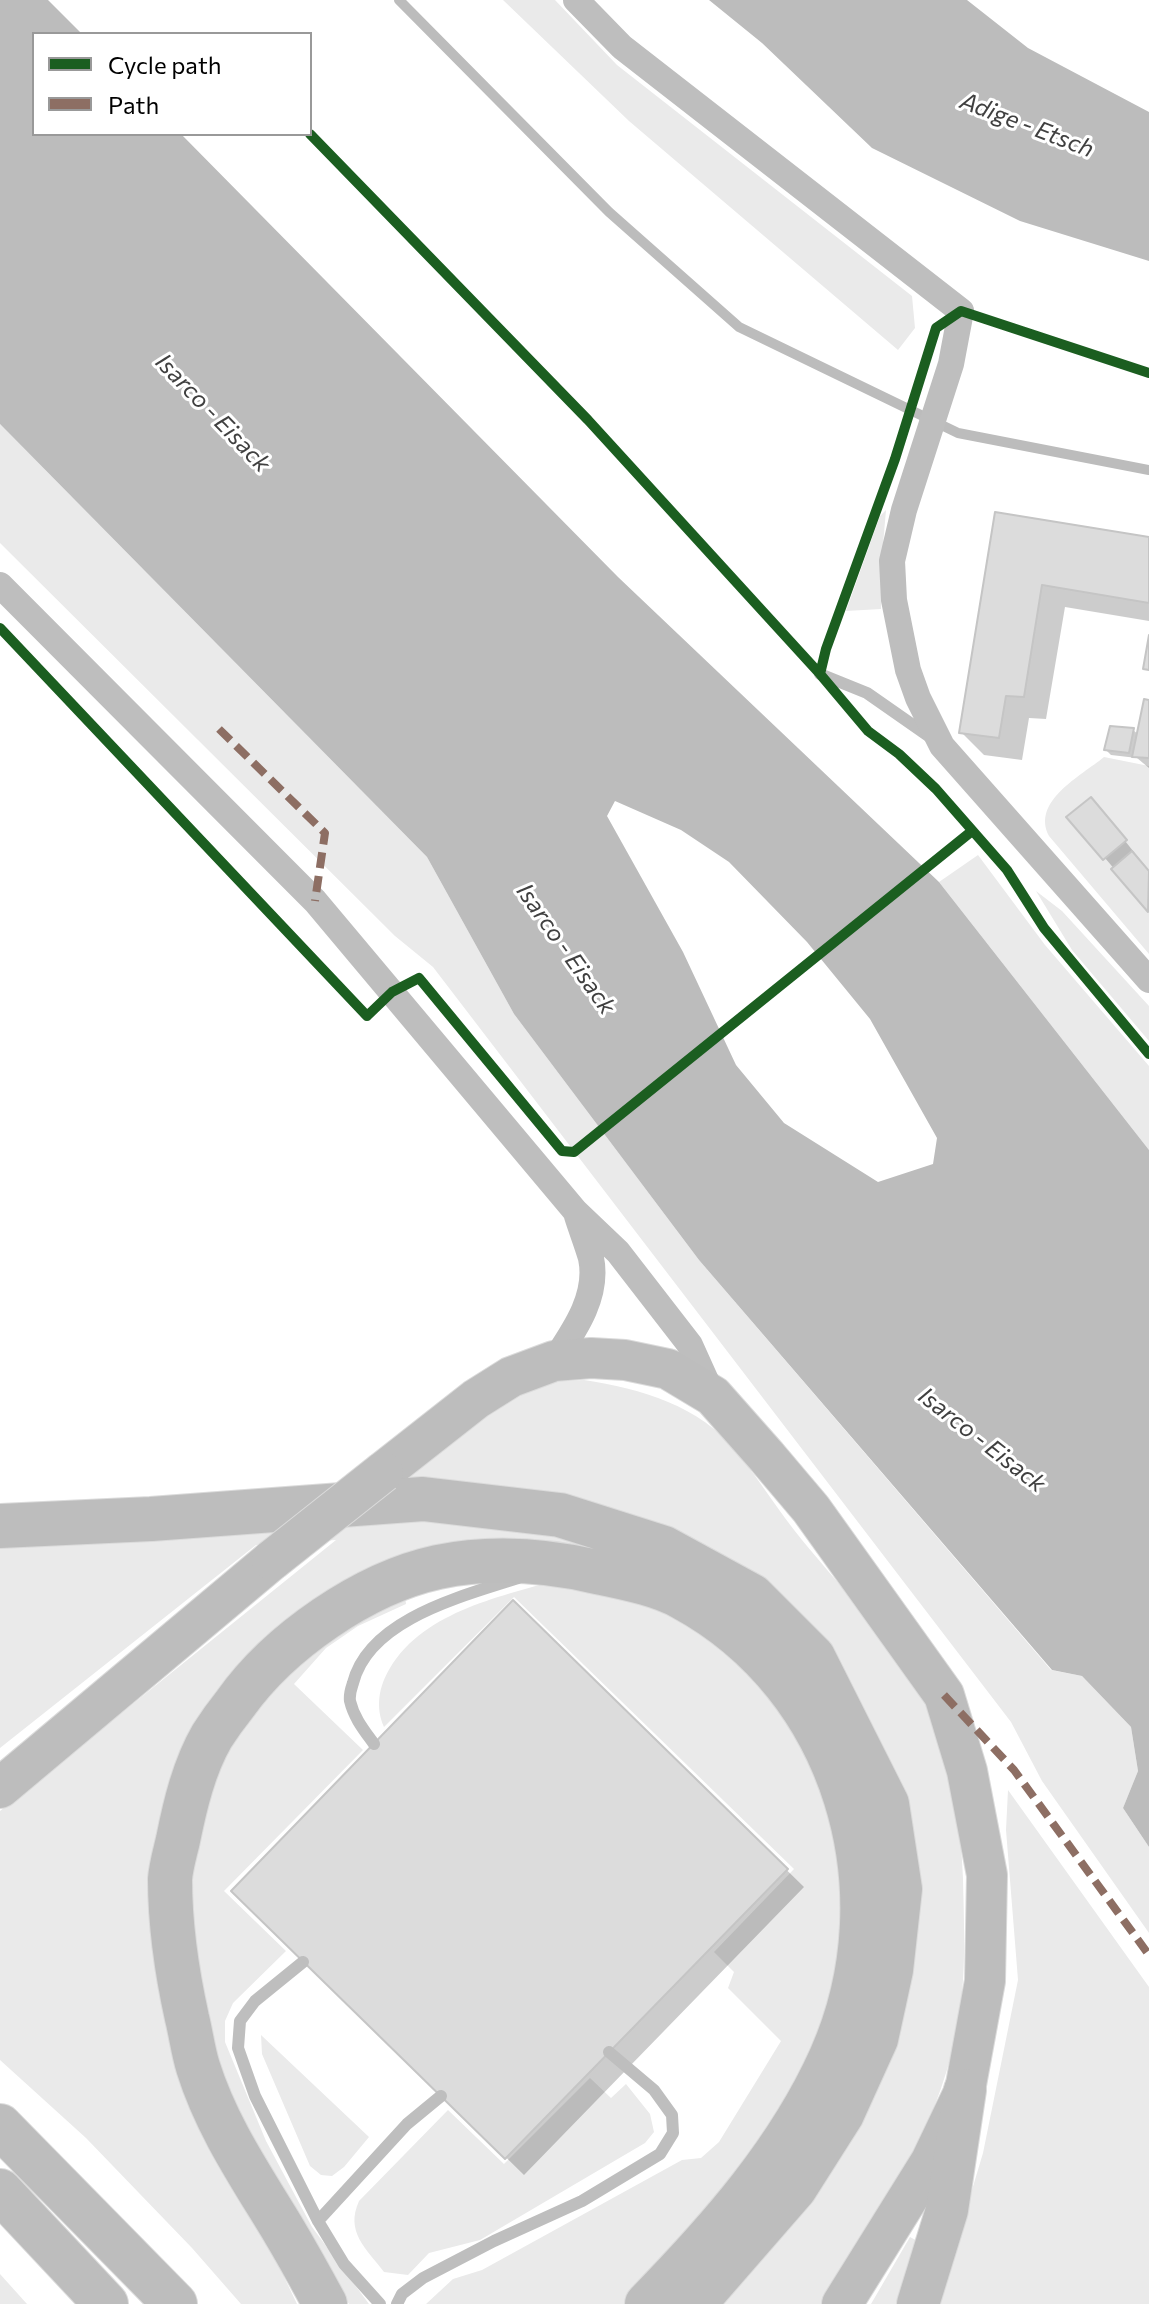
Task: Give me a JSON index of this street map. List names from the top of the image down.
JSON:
{
  "water": ["Adige - Etsch", "Isarco - Eisack"],
  "legend": ["Cycle path", "Path"]
}
